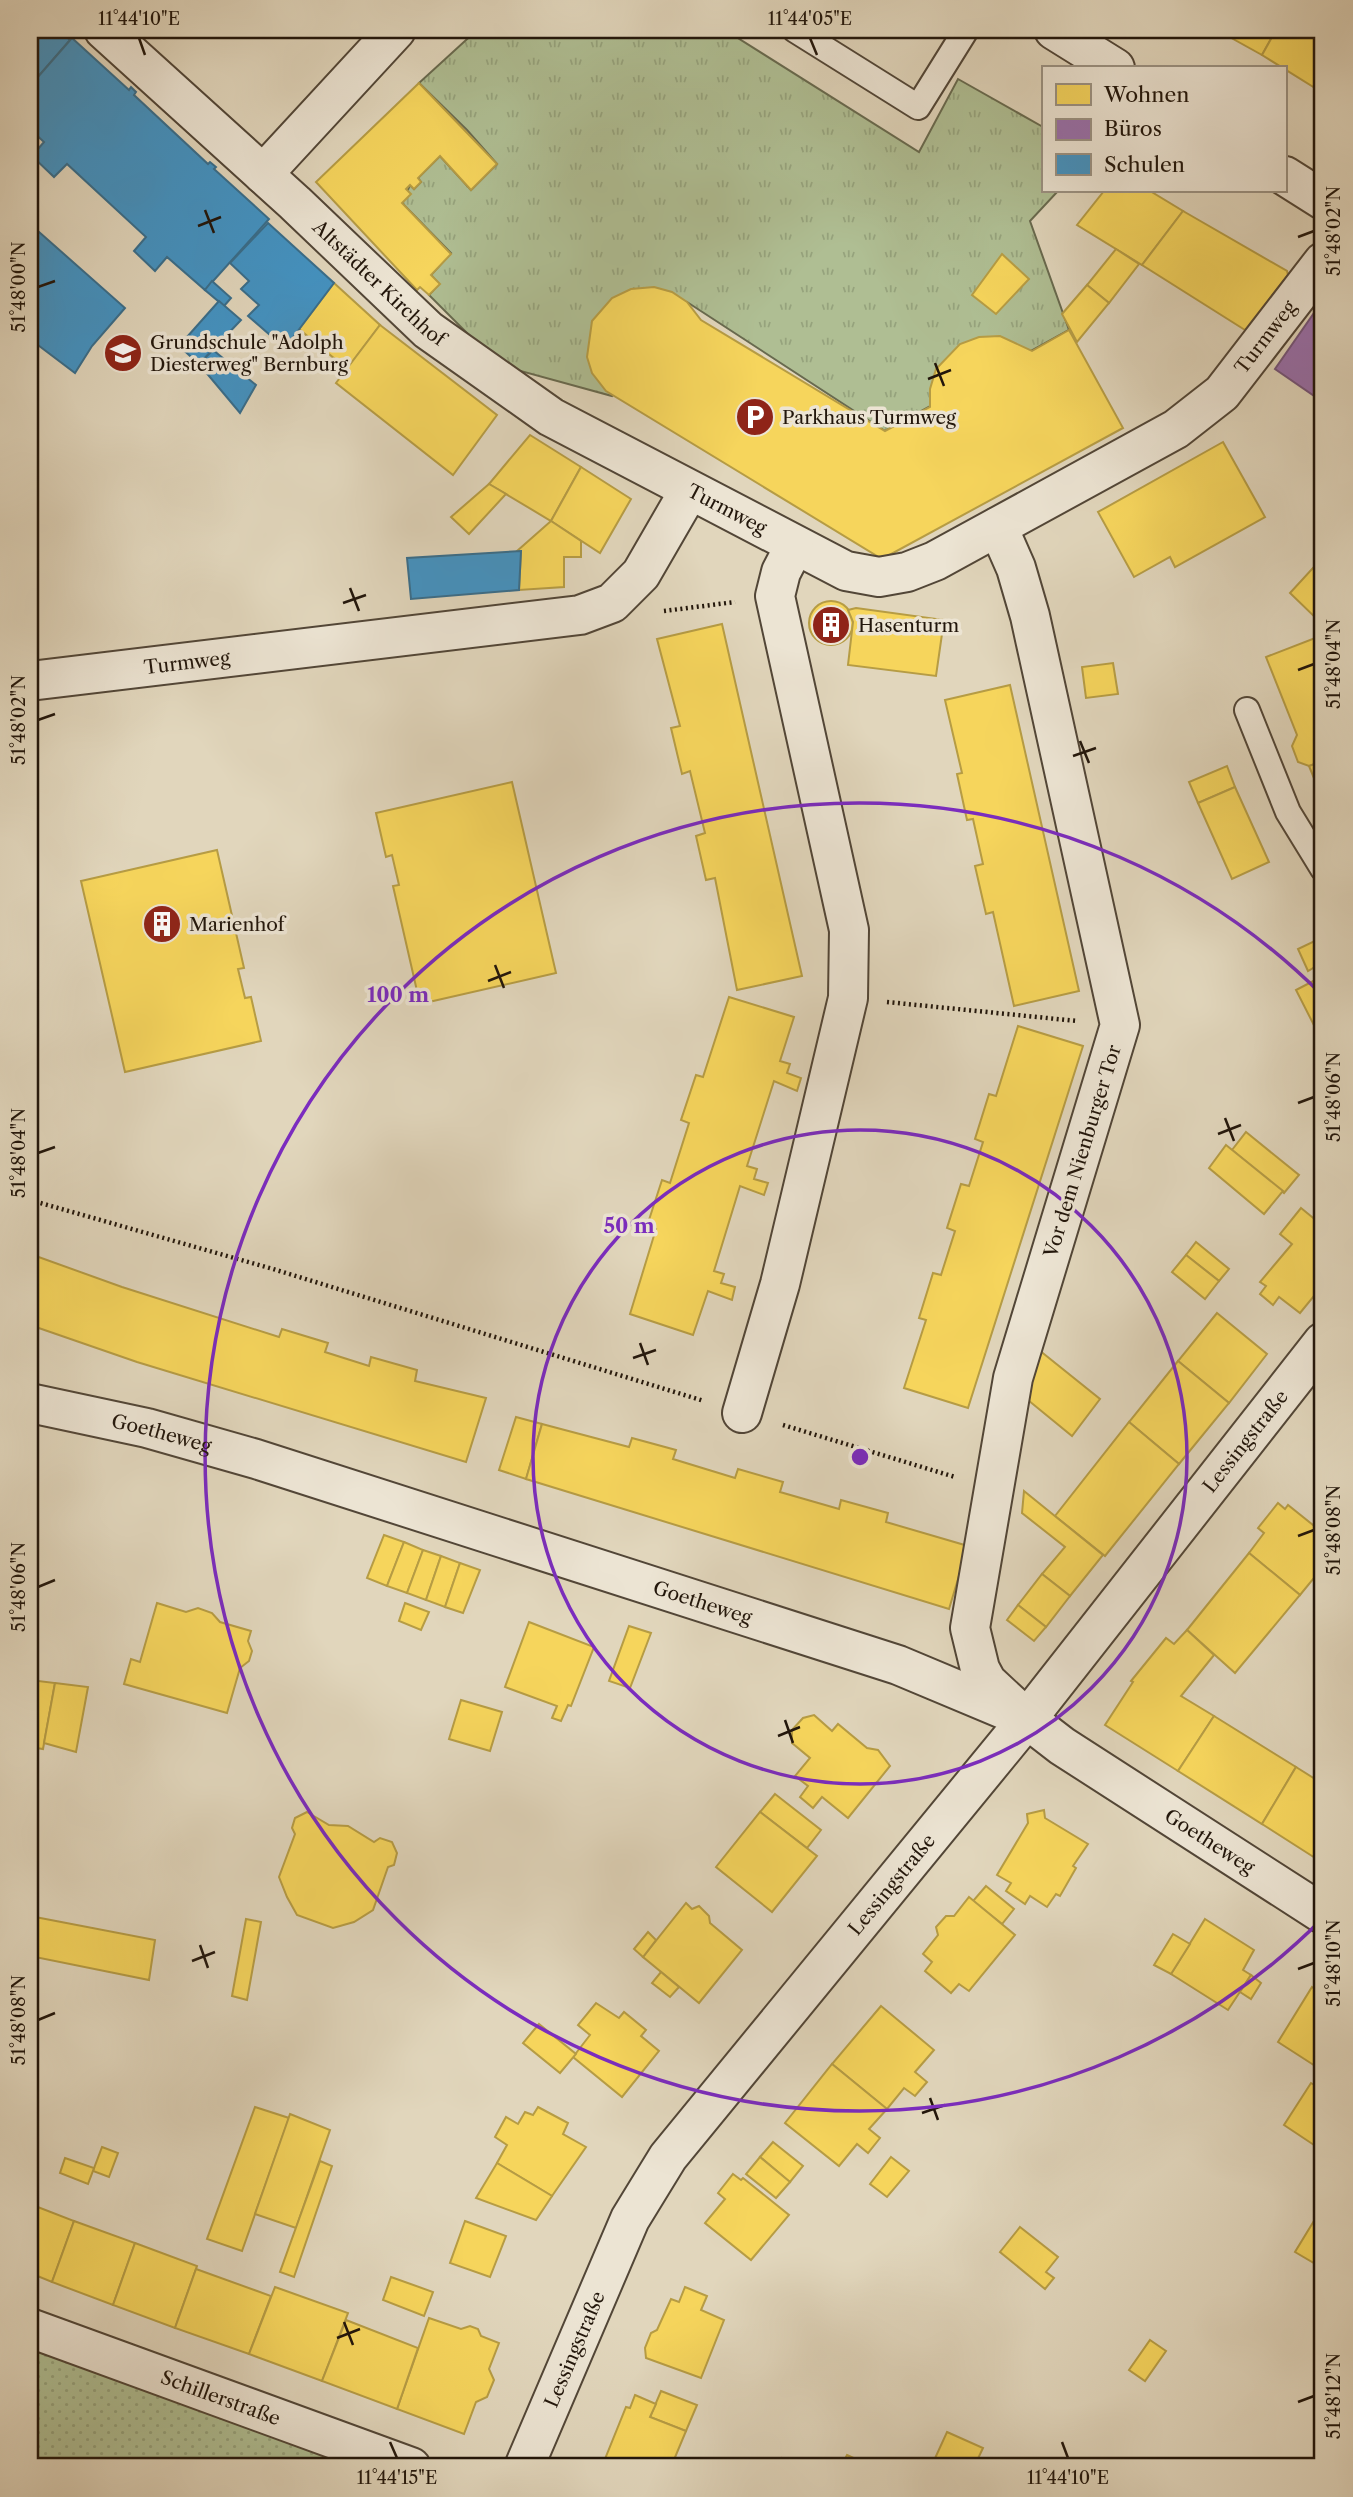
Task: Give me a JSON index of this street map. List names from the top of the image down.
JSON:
{
  "streets": {
    "street": [
      "Altstädter Kirchhof",
      "Turmweg",
      "Vor dem Nienburger Tor",
      "Goetheweg",
      "Lessingstraße",
      "Schillerstraße"
    ]
  },
  "crossings": [
    ["Altstädter Kirchhof", "Turmweg"],
    ["Turmweg", "Vor dem Nienburger Tor"],
    ["Vor dem Nienburger Tor", "Goetheweg"],
    ["Vor dem Nienburger Tor", "Lessingstraße"],
    ["Goetheweg", "Lessingstraße"]
  ],
  "places": {
    "school or university": ["Grundschule \"Adolph Diesterweg\" Bernburg"],
    "parking": ["Parkhaus Turmweg"],
    "building": ["Hasenturm", "Marienhof"]
  },
  "legend": ["Wohnen", "Büros", "Schulen"],
  "coordinates": [
    "11°44'10\"E",
    "11°44'05\"E",
    "51°48'02\"N",
    "51°48'00\"N",
    "51°48'04\"N",
    "51°48'06\"N",
    "51°48'08\"N",
    "51°48'10\"N",
    "51°48'12\"N",
    "11°44'15\"E"
  ],
  "rings": ["100 m", "50 m"]
}
